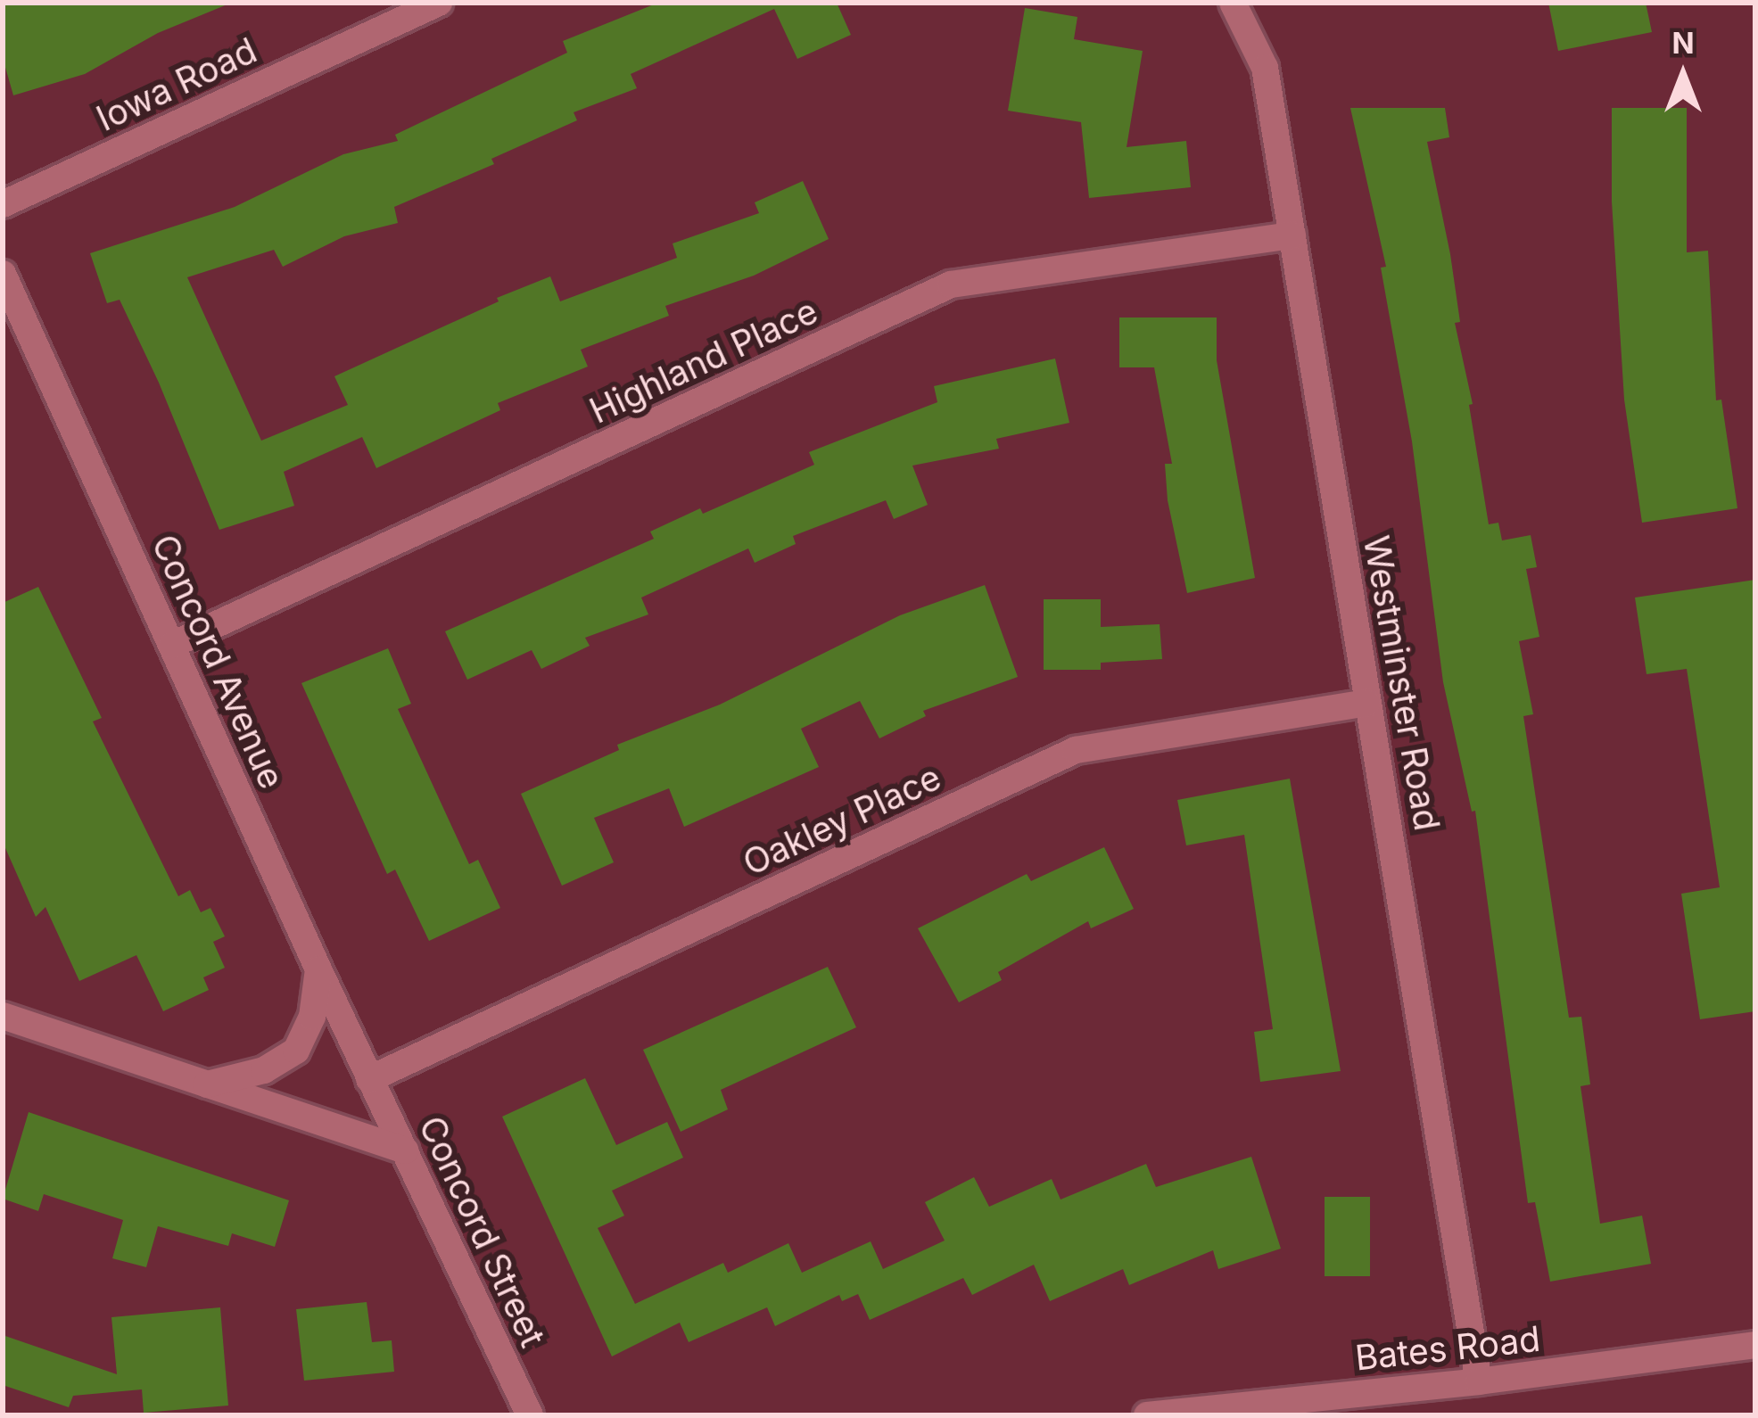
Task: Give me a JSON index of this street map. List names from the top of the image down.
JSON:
{
  "streets": {
    "street": [
      "Iowa Road",
      "Highland Place",
      "Concord Avenue",
      "Westminster Road",
      "Oakley Place",
      "Concord Street",
      "Bates Road"
    ]
  },
  "crossings": [
    ["Highland Place", "Concord Avenue"],
    ["Highland Place", "Westminster Road"],
    ["Concord Avenue", "Oakley Place"],
    ["Concord Avenue", "Concord Street"],
    ["Westminster Road", "Oakley Place"],
    ["Westminster Road", "Bates Road"],
    ["Oakley Place", "Concord Street"]
  ],
  "north": "top"
}
